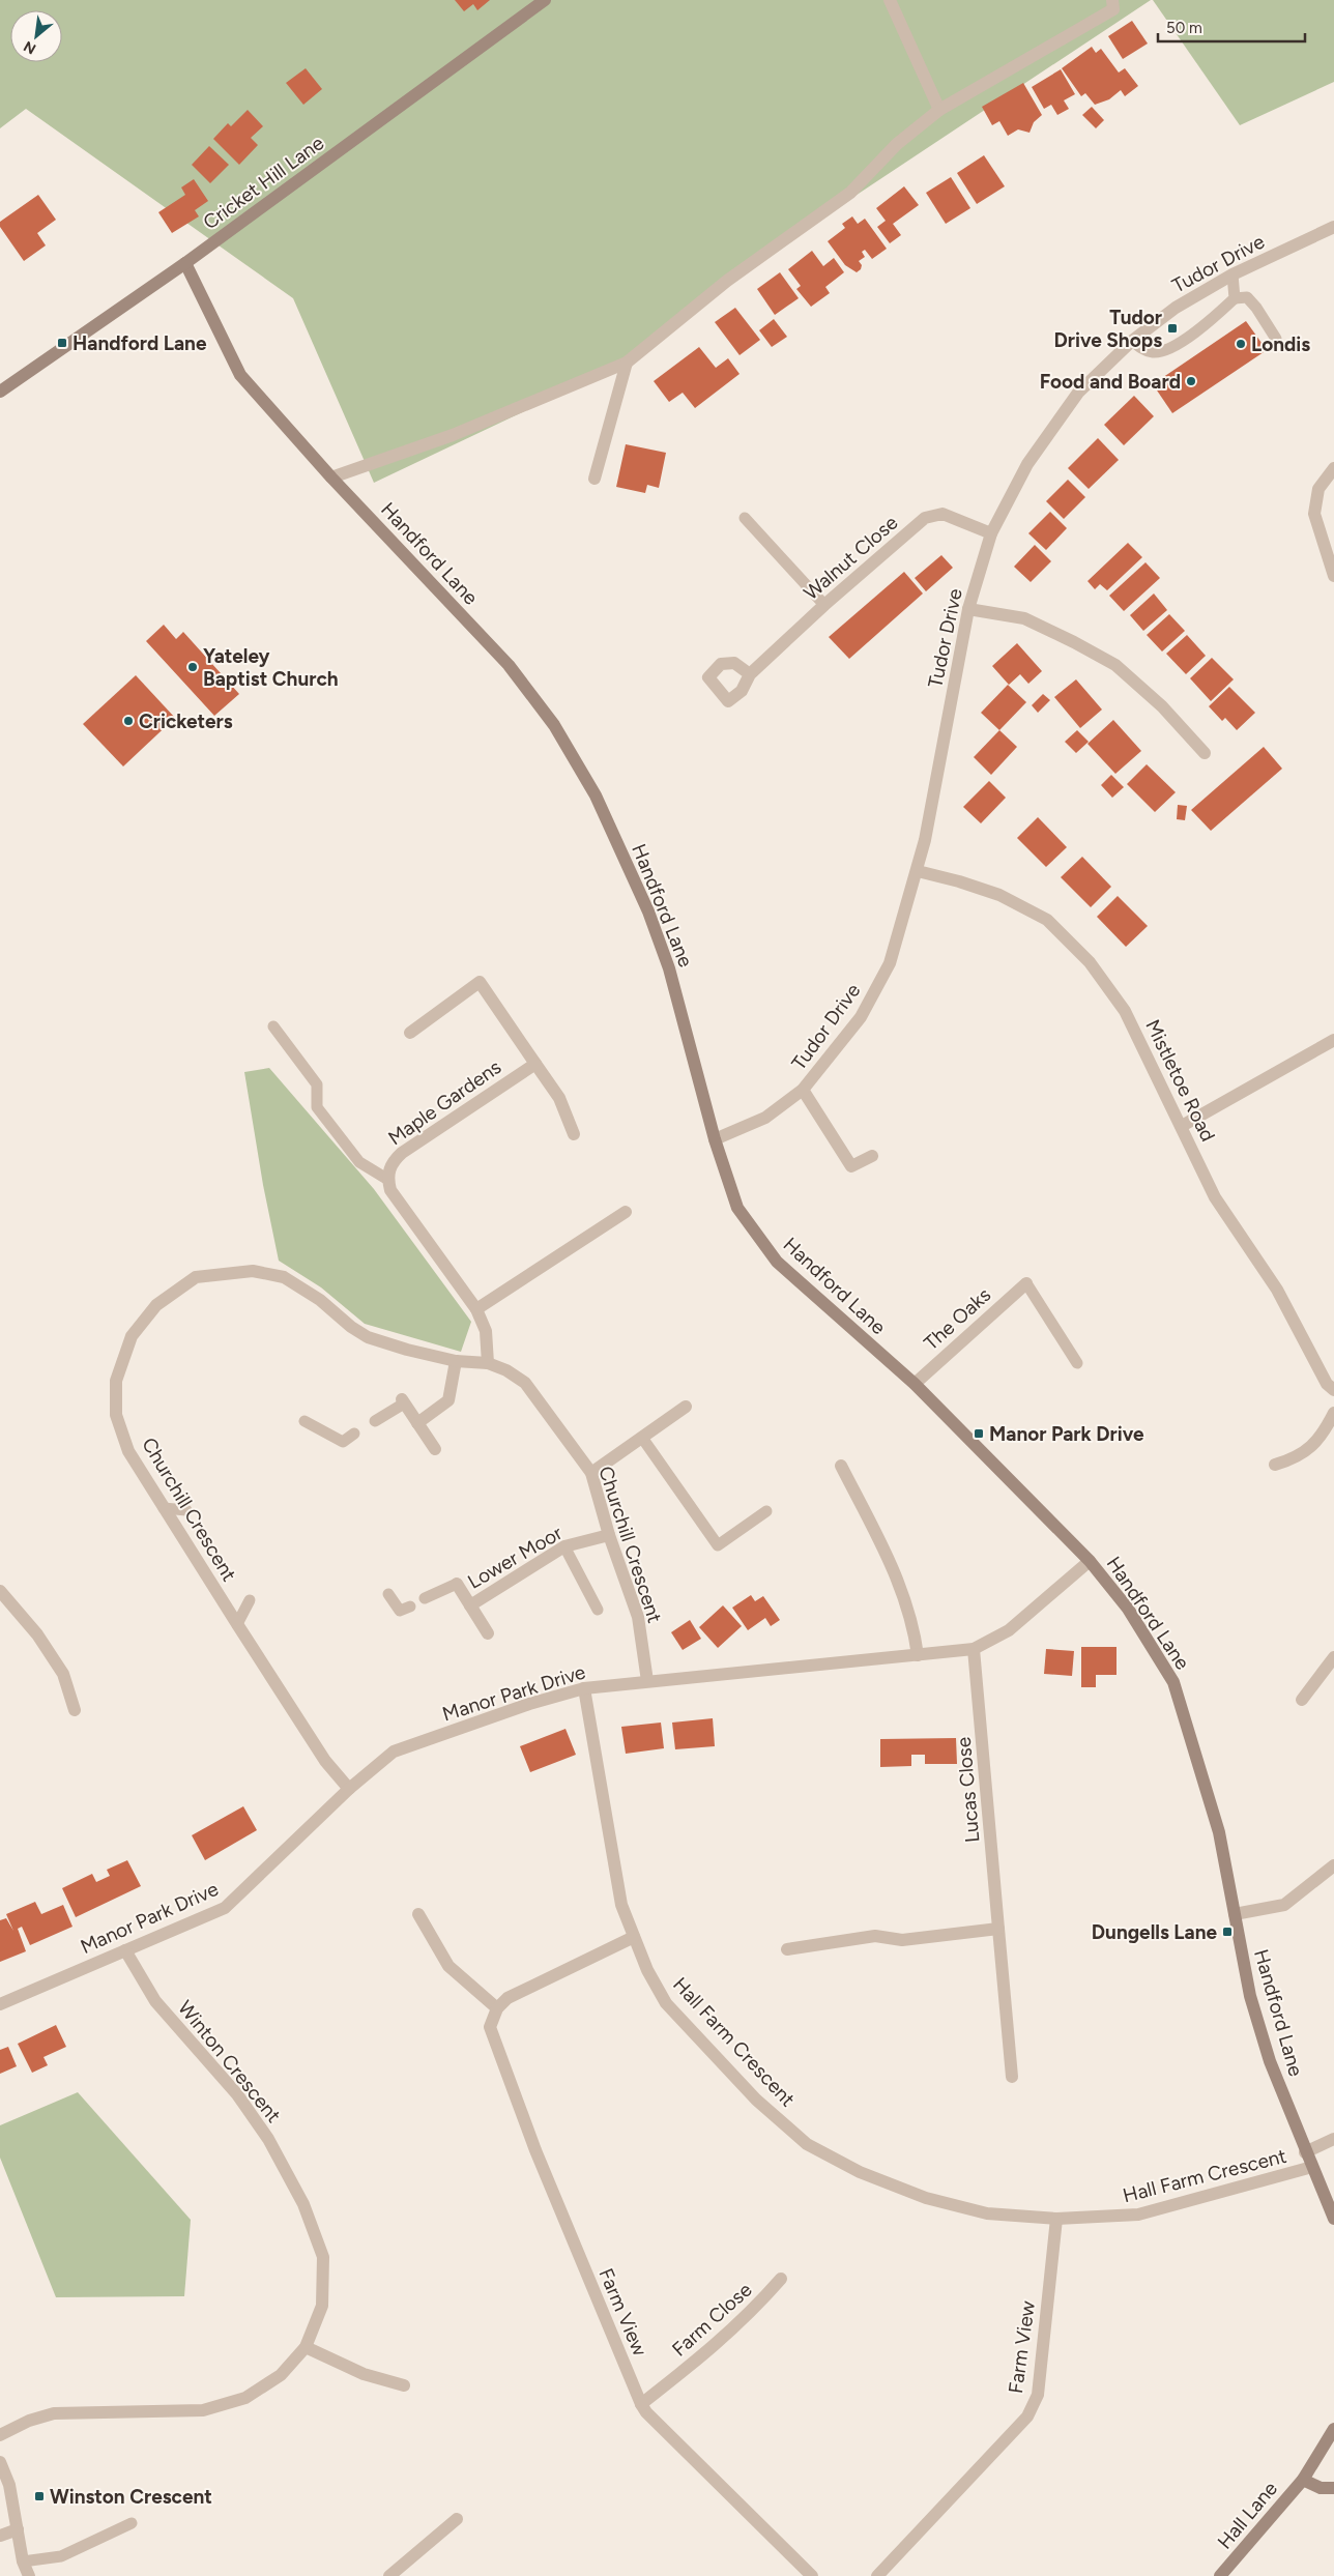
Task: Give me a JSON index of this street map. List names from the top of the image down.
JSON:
{
  "streets": {
    "street": [
      "Cricket Hill Lane",
      "Tudor Drive",
      "Handford Lane",
      "Walnut Close",
      "Mistletoe Road",
      "Maple Gardens",
      "The Oaks",
      "Churchill Crescent",
      "Lower Moor",
      "Manor Park Drive",
      "Lucas Close",
      "Hall Farm Crescent",
      "Winton Crescent",
      "Farm View",
      "Farm Close",
      "Hall Lane"
    ]
  },
  "crossings": [
    ["Cricket Hill Lane", "Handford Lane"],
    ["Tudor Drive", "Handford Lane"],
    ["Tudor Drive", "Walnut Close"],
    ["Tudor Drive", "Mistletoe Road"],
    ["Handford Lane", "The Oaks"],
    ["Handford Lane", "Manor Park Drive"],
    ["Handford Lane", "Hall Farm Crescent"],
    ["Churchill Crescent", "Lower Moor"],
    ["Churchill Crescent", "Manor Park Drive"],
    ["Manor Park Drive", "Lucas Close"],
    ["Manor Park Drive", "Hall Farm Crescent"],
    ["Manor Park Drive", "Winton Crescent"],
    ["Hall Farm Crescent", "Farm View"],
    ["Farm View", "Farm Close"]
  ],
  "places": {
    "transit": [
      "Tudor Drive Shops",
      "Handford Lane",
      "Manor Park Drive",
      "Dungells Lane",
      "Winston Crescent"
    ],
    "other": [
      "Londis",
      "Food and Board",
      "Yateley Baptist Church",
      "Cricketers"
    ]
  },
  "scale_bar": "50 m",
  "north": "bottom left"
}
